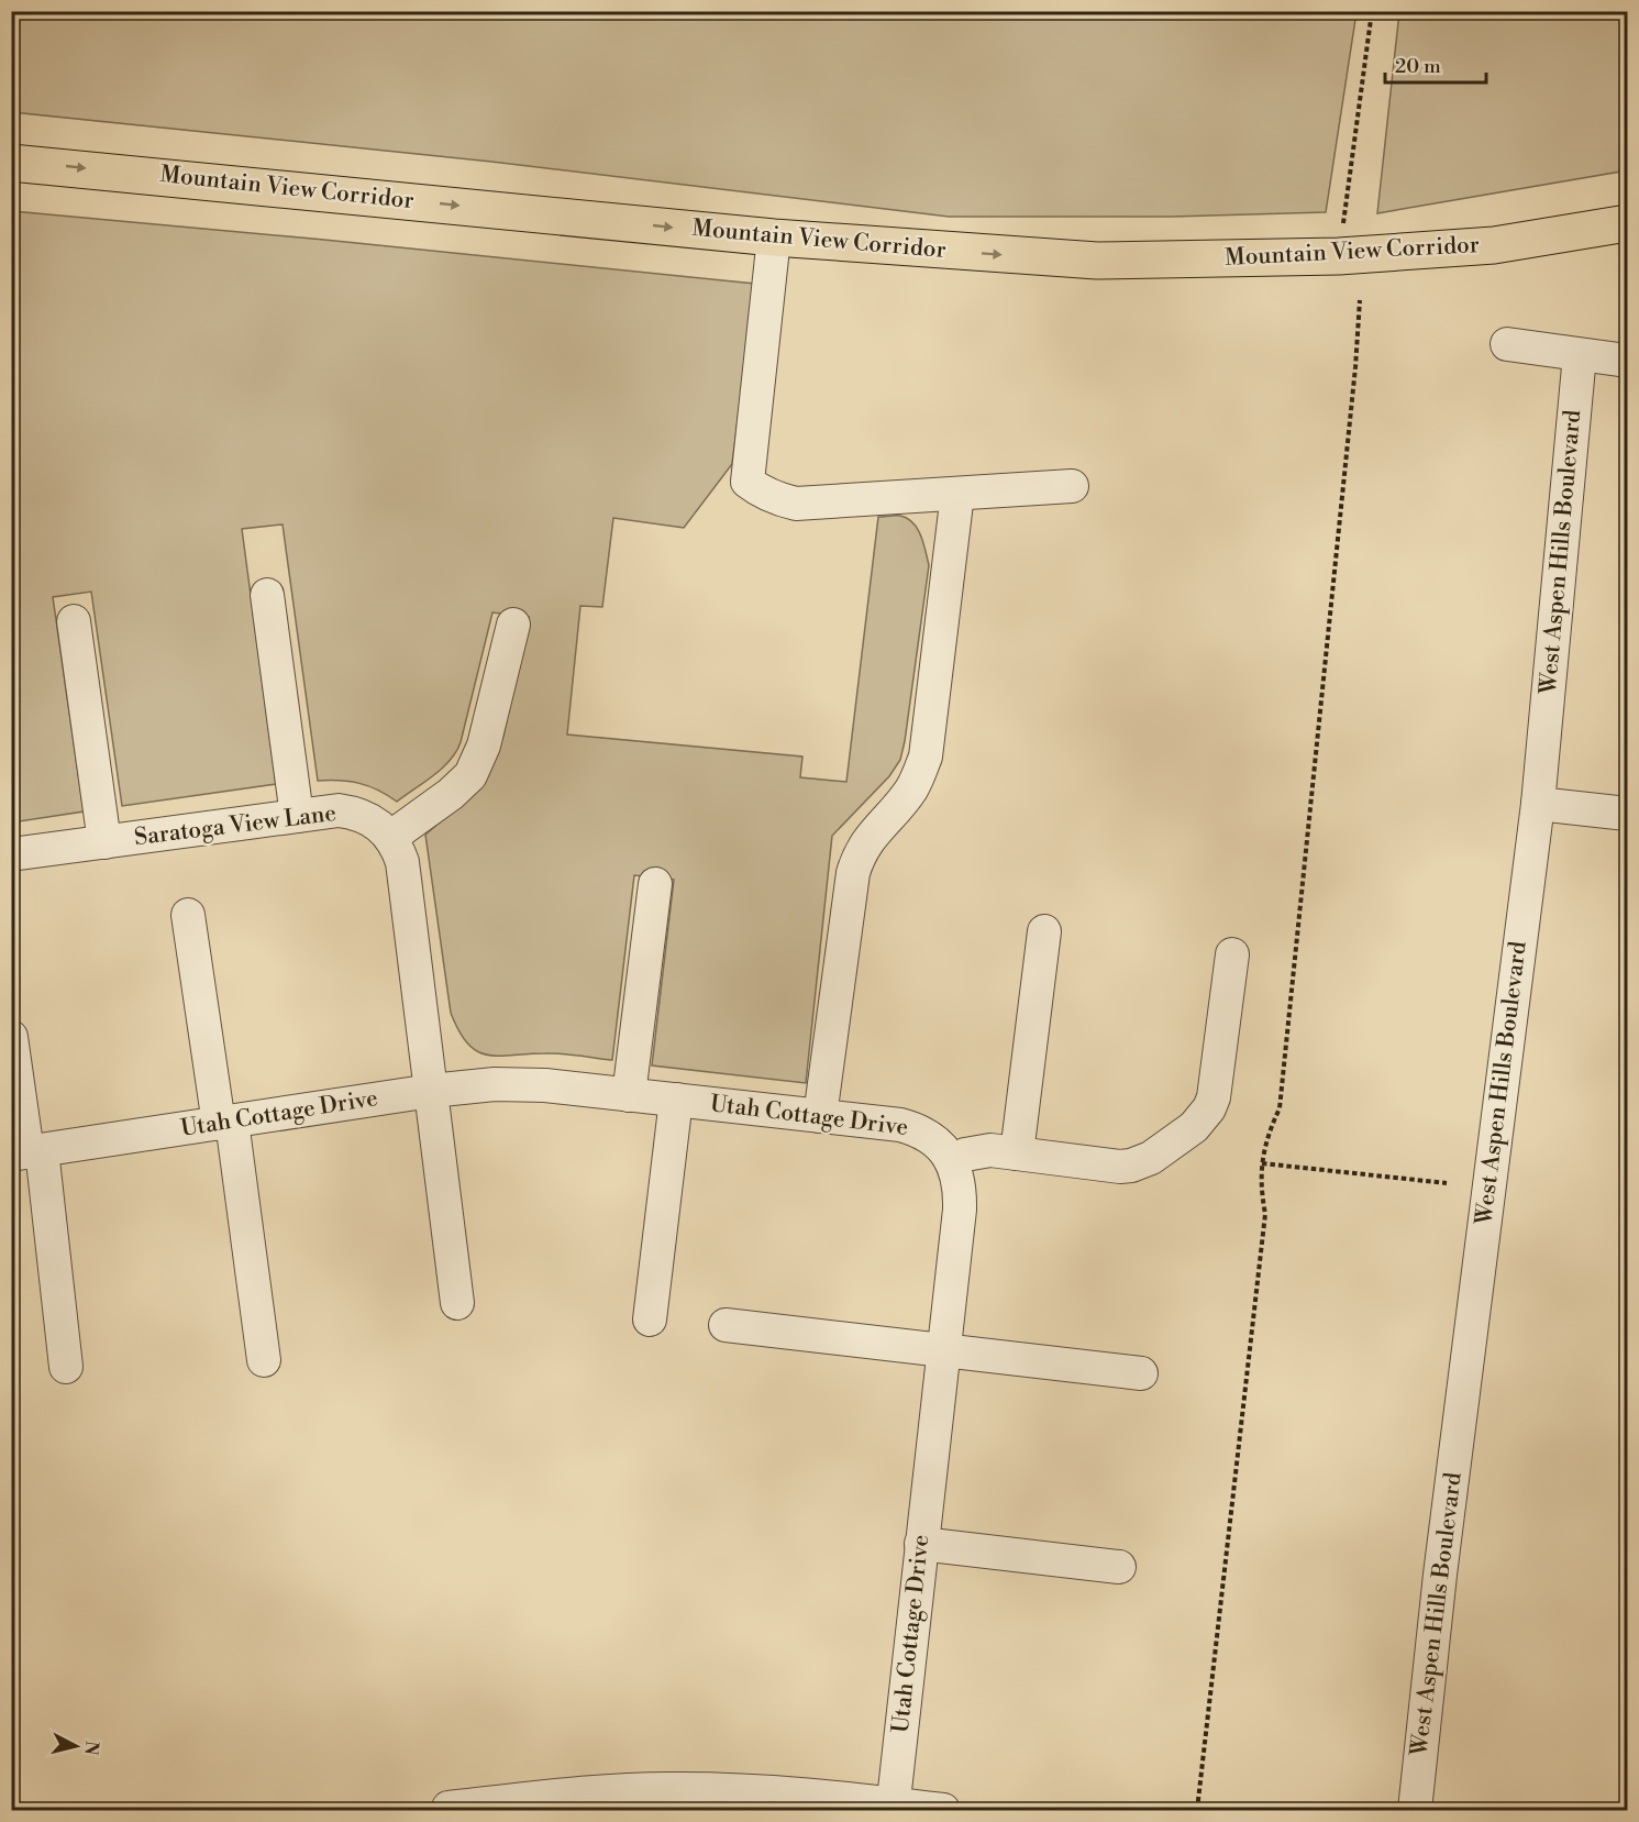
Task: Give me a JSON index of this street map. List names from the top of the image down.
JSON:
{
  "streets": {
    "highway": ["Mountain View Corridor"],
    "street": ["West Aspen Hills Boulevard", "Saratoga View Lane", "Utah Cottage Drive"]
  },
  "one_way": ["Mountain View Corridor"],
  "scale_bar": "20 m",
  "north": "right"
}
